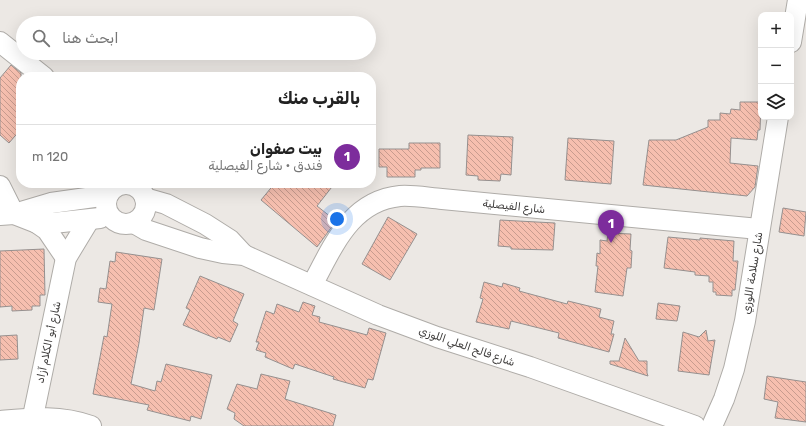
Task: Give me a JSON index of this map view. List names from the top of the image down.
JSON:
{
  "streets": {
    "street": [
      "شارع الفيصلية",
      "شارع سلامة اللوزي",
      "شارع أبو الكلام آزاد",
      "شارع فالح العلي اللوزي"
    ]
  },
  "crossings": [
    ["شارع الفيصلية", "شارع سلامة اللوزي"],
    ["شارع الفيصلية", "شارع فالح العلي اللوزي"]
  ],
  "page": {
    "map_buttons": ["+", "−"],
    "search": "ابحث هنا",
    "heading": "بالقرب منك",
    "list": [
      {
        "mark": "1",
        "name": "بيت صفوان",
        "note": "فندق · شارع الفيصلية",
        "value": "120 m"
      }
    ],
    "pins": "1"
  }
}
